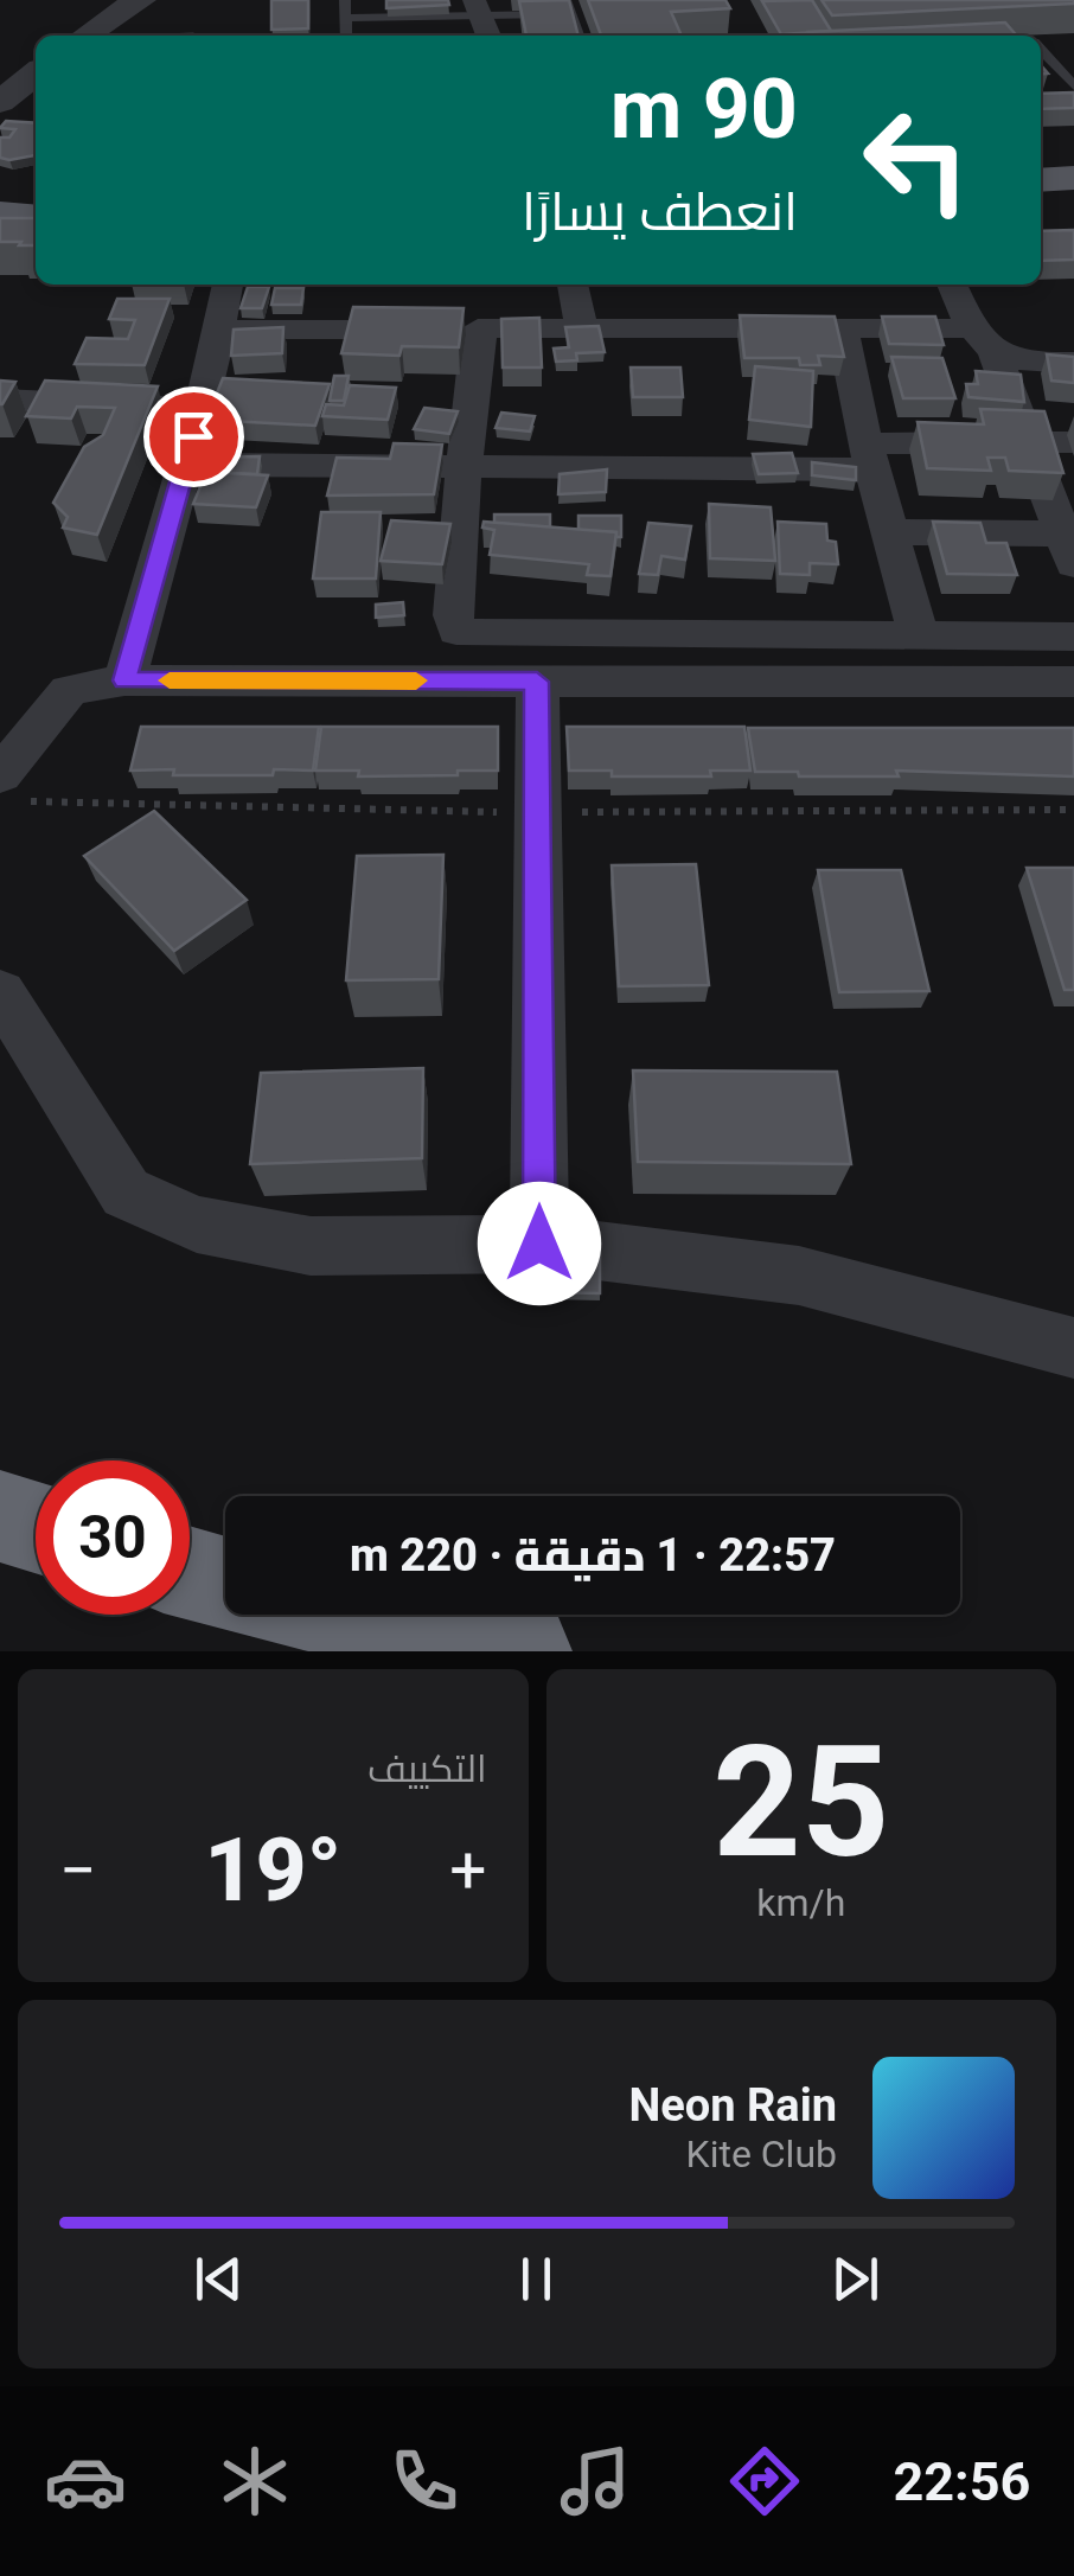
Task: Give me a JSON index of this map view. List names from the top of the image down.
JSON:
{
  "page": {
    "turn": ["90 m", "انعطف يسارًا"],
    "limit": "30",
    "trip": "22:57 · 1 دقيقة · 220 m",
    "tile": [
      ["25", "km/h"],
      "التكييف"
    ],
    "heat": ["−", "19°", "+"],
    "song": ["Neon Rain", "Kite Club"],
    "tabs": "22:56"
  }
}
